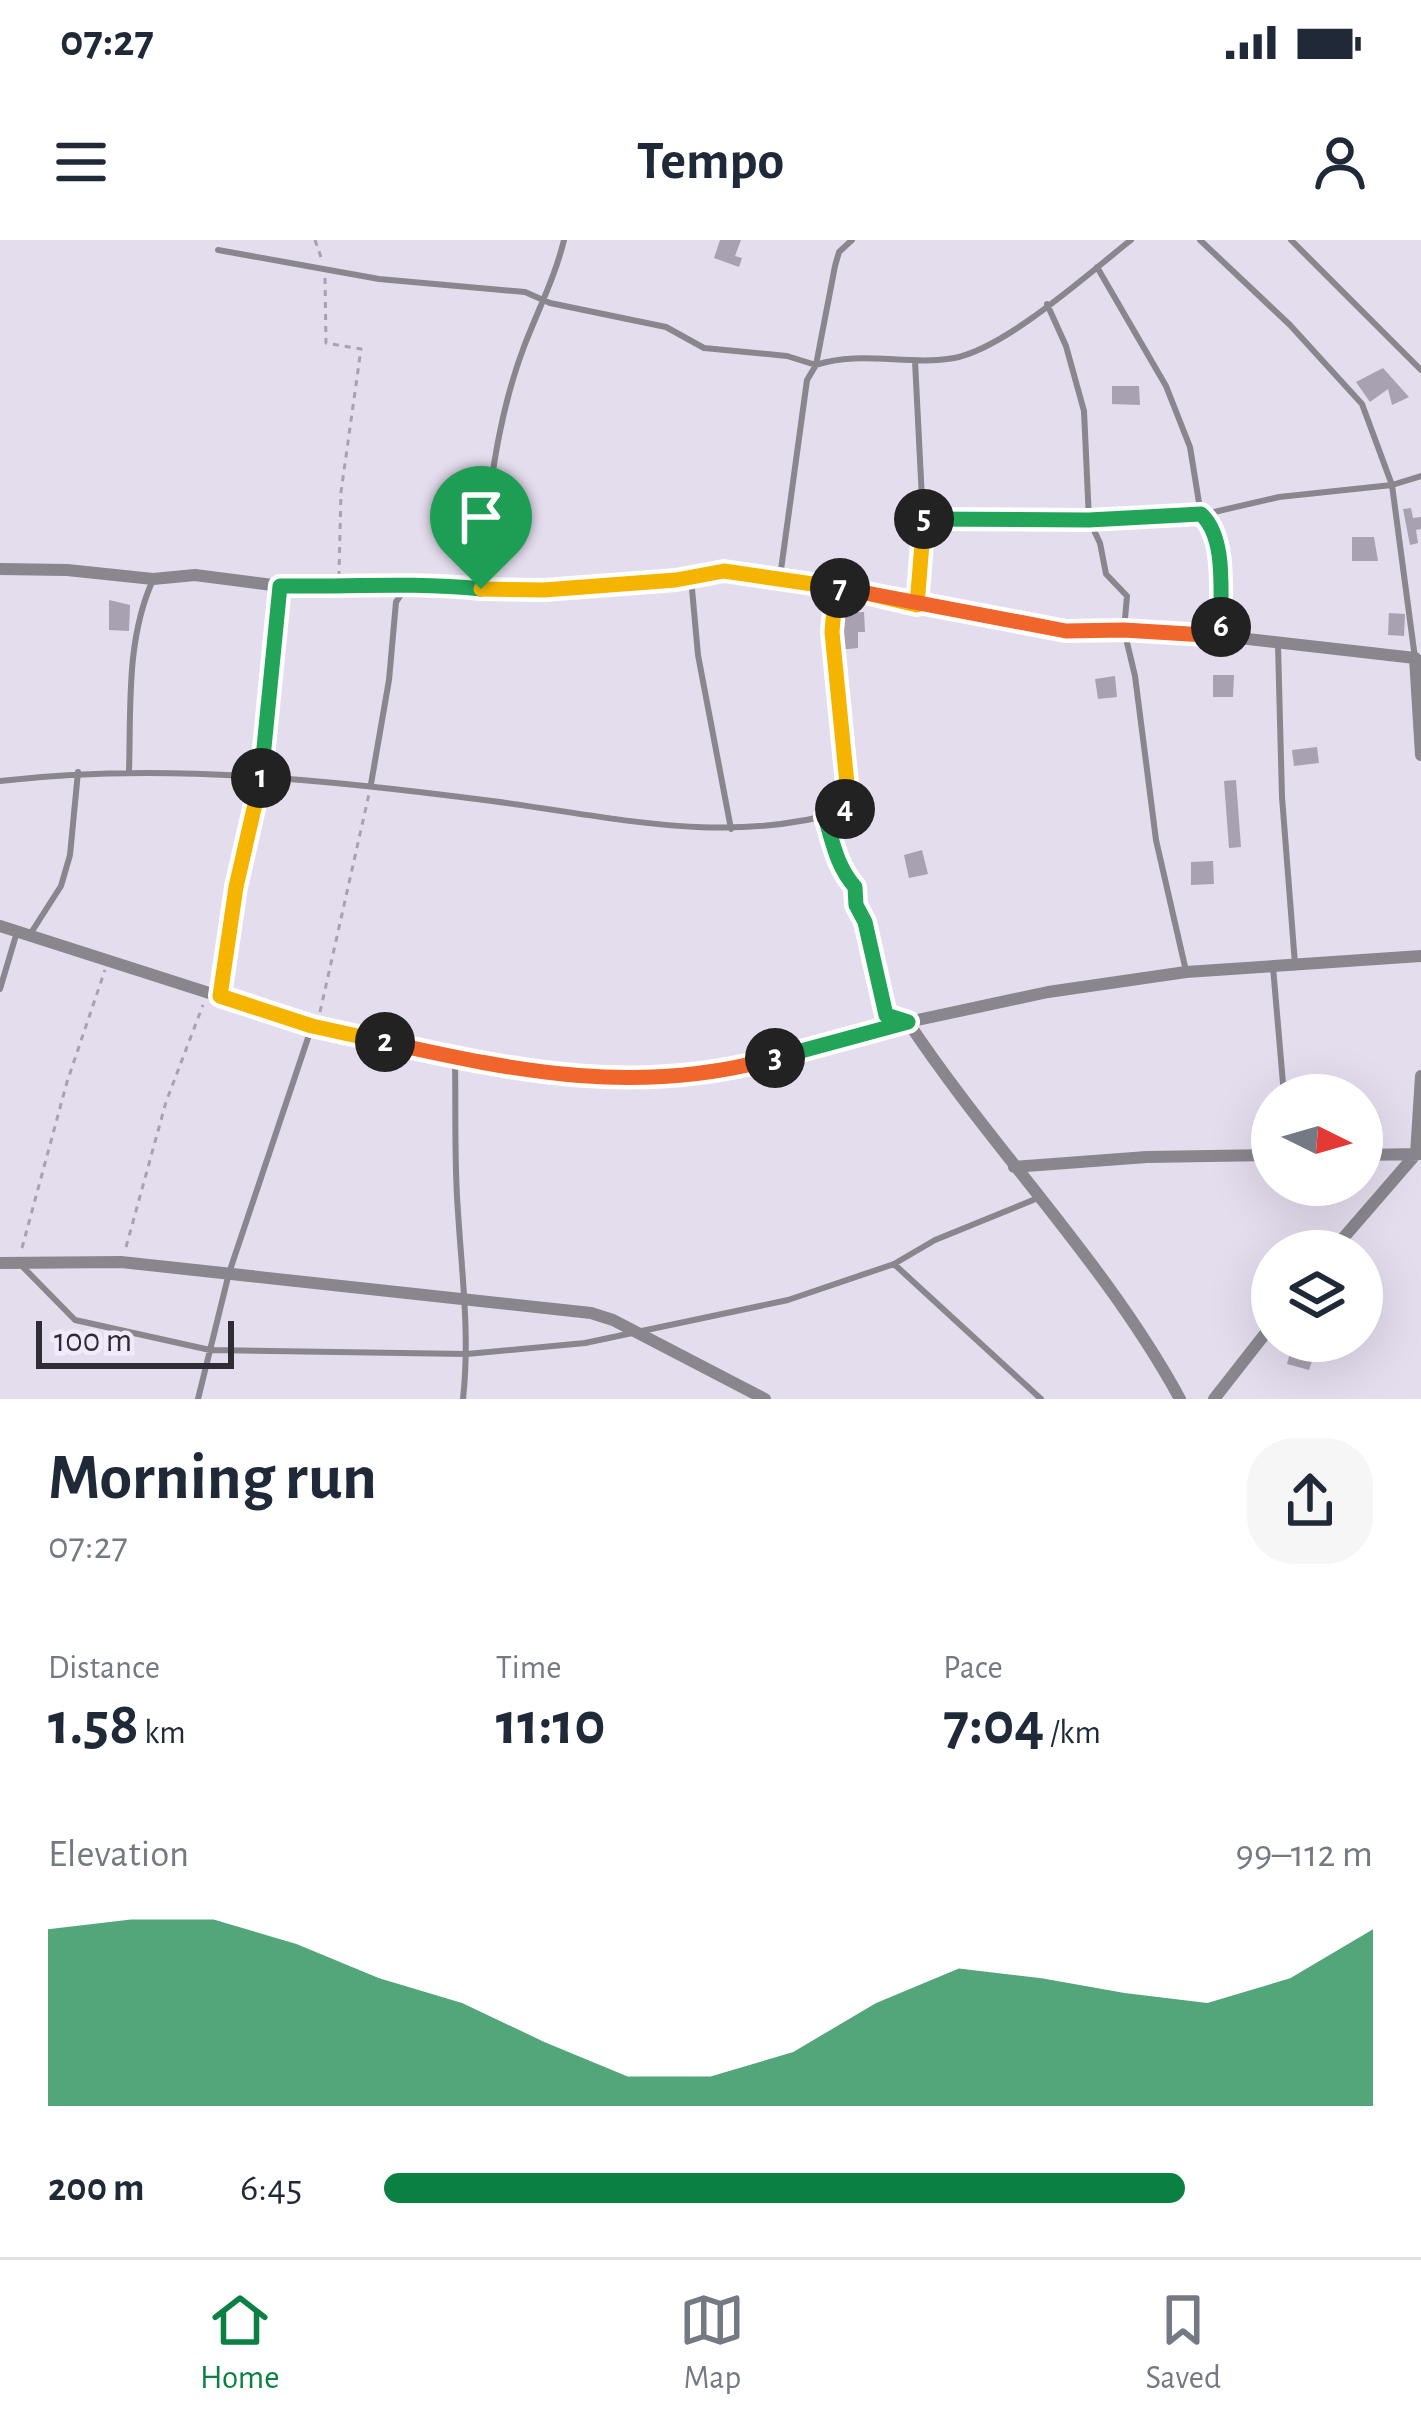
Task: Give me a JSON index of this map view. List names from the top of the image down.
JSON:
{
  "scale_bar": "100 m",
  "north": "right",
  "page": {
    "status": "07:27",
    "header": "Tempo",
    "pins": [
      "5",
      "7",
      "6",
      "1",
      "4",
      "2",
      "3"
    ],
    "scale": "100 m",
    "heading": ["Morning run", "07:27"],
    "stats": [
      ["Distance", "1.58 km"],
      ["Time", "11:10"],
      ["Pace", "7:04 /km"]
    ],
    "chart": ["Elevation", "99–112 m"],
    "list": [
      {
        "name": "200 m",
        "note": "6:45"
      }
    ],
    "tabs": ["Home", "Map", "Saved"]
  }
}
